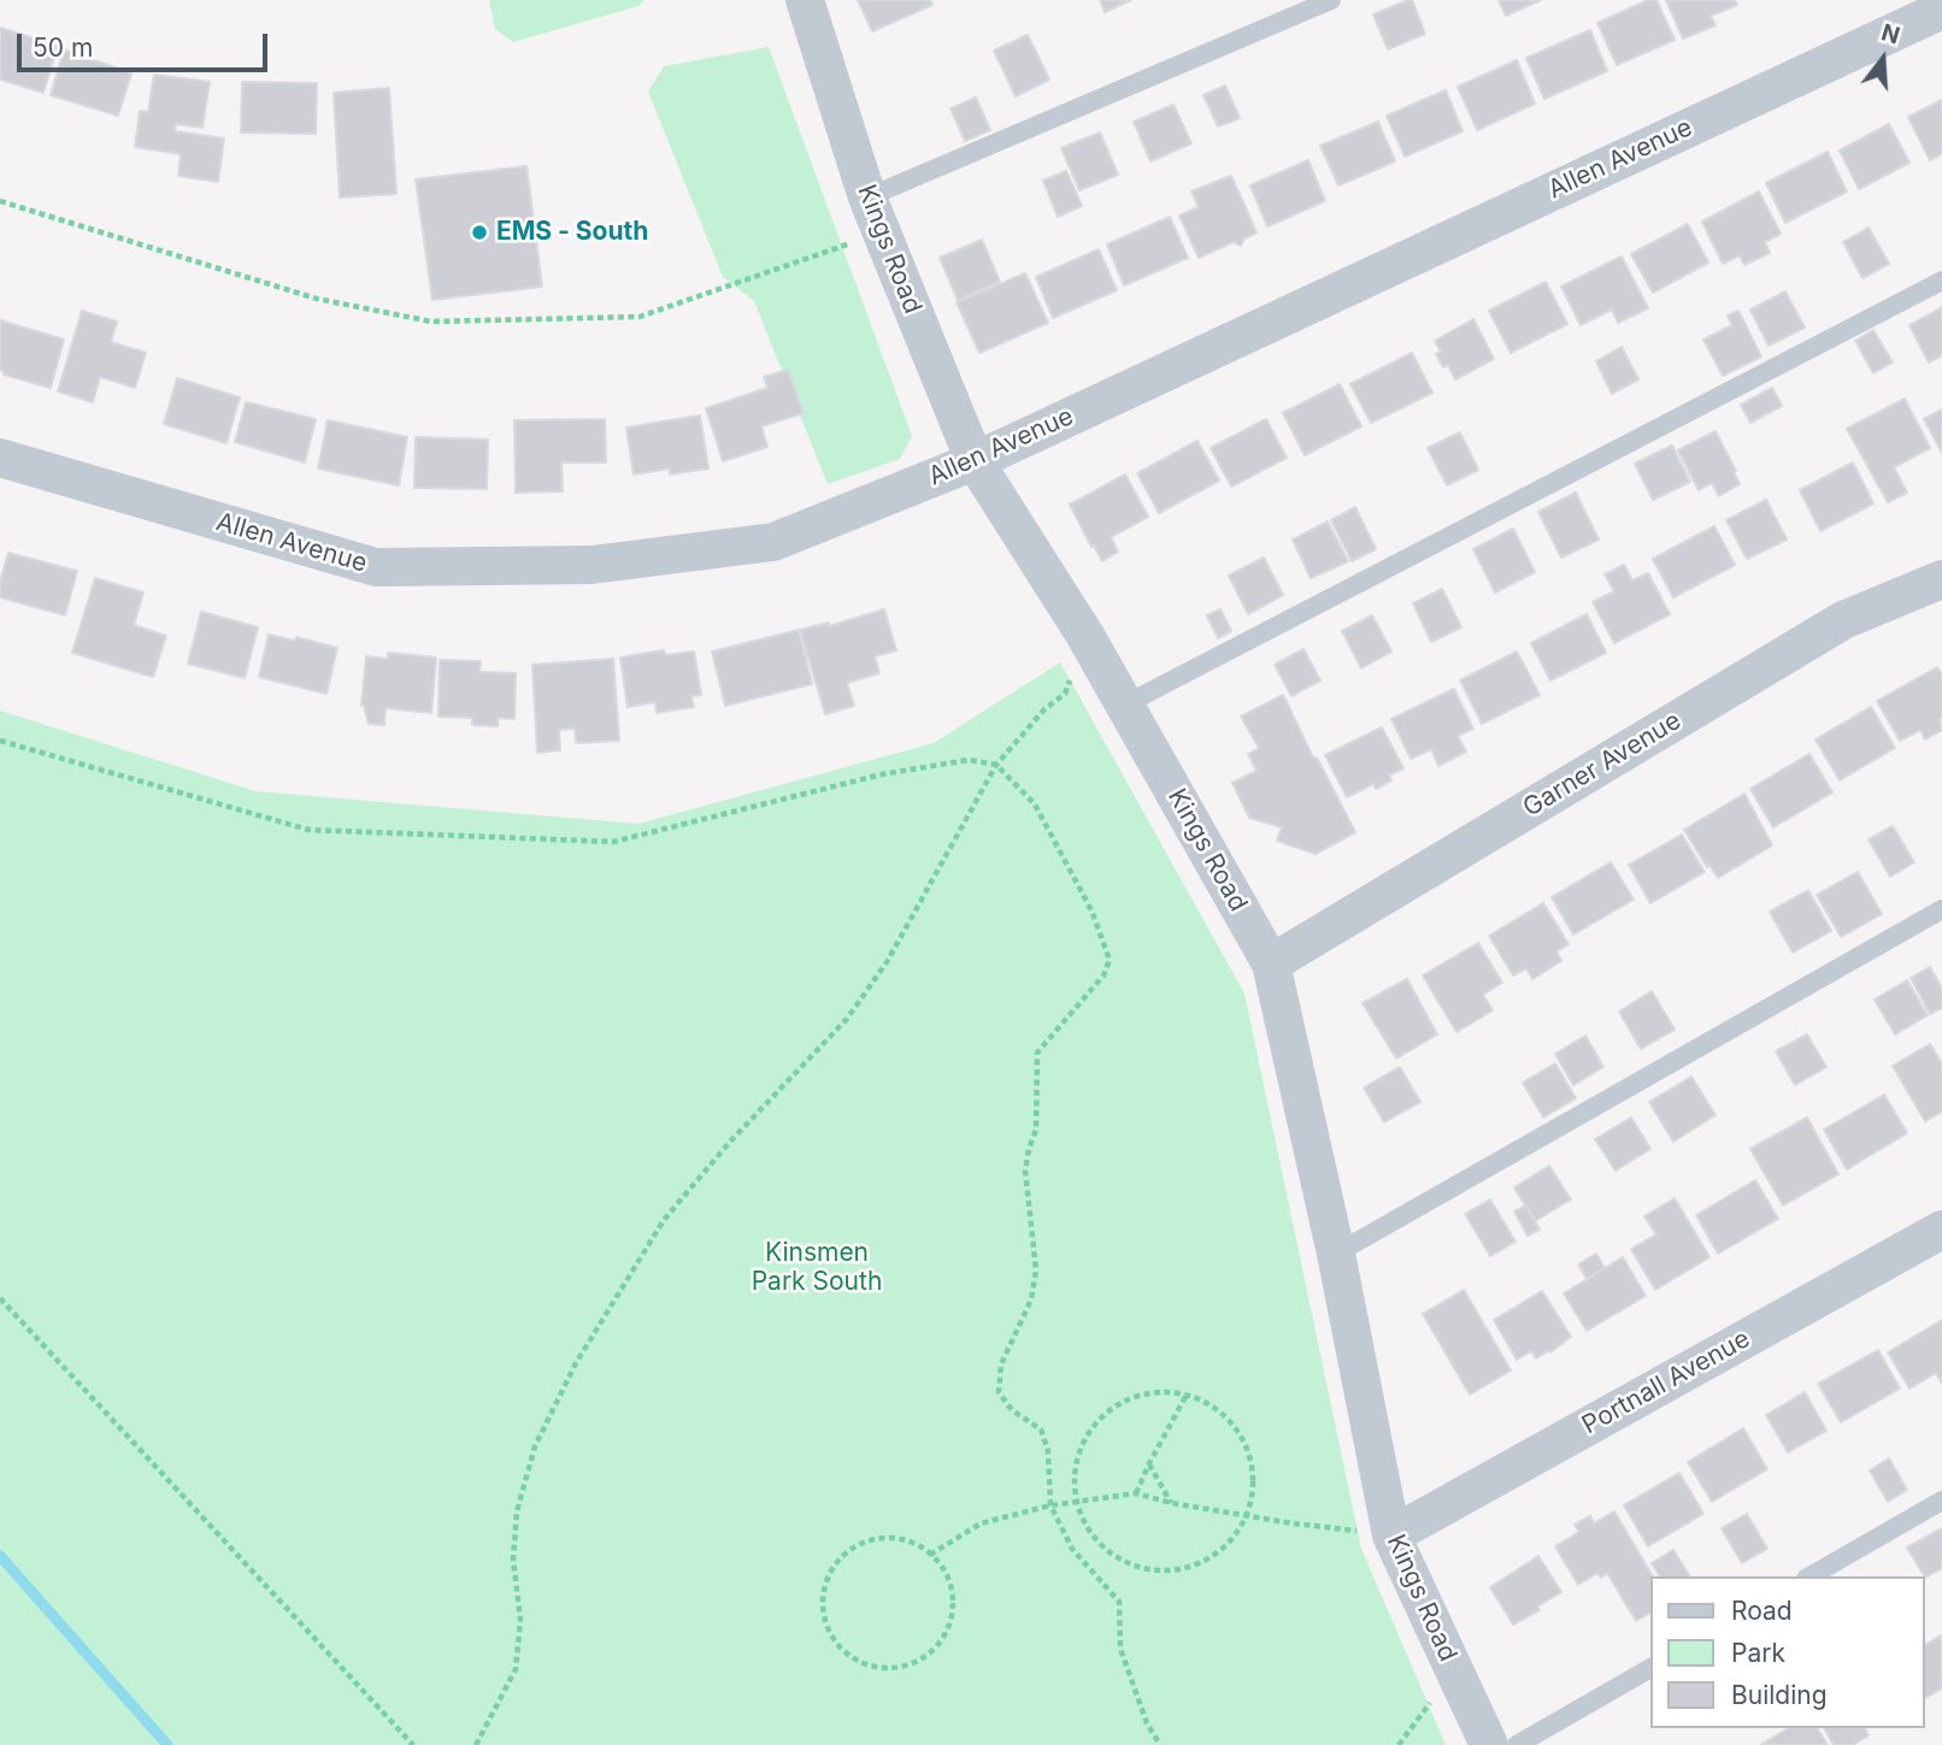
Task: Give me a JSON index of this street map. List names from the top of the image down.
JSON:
{
  "streets": {
    "street": [
      "Allen Avenue",
      "Kings Road",
      "Garner Avenue",
      "Portnall Avenue"
    ]
  },
  "crossings": [
    ["Allen Avenue", "Kings Road"],
    ["Kings Road", "Garner Avenue"],
    ["Kings Road", "Portnall Avenue"]
  ],
  "parks": ["Kinsmen Park South"],
  "places": ["EMS - South"],
  "legend": ["Road", "Park", "Building"],
  "scale_bar": "50 m",
  "north": "top"
}
